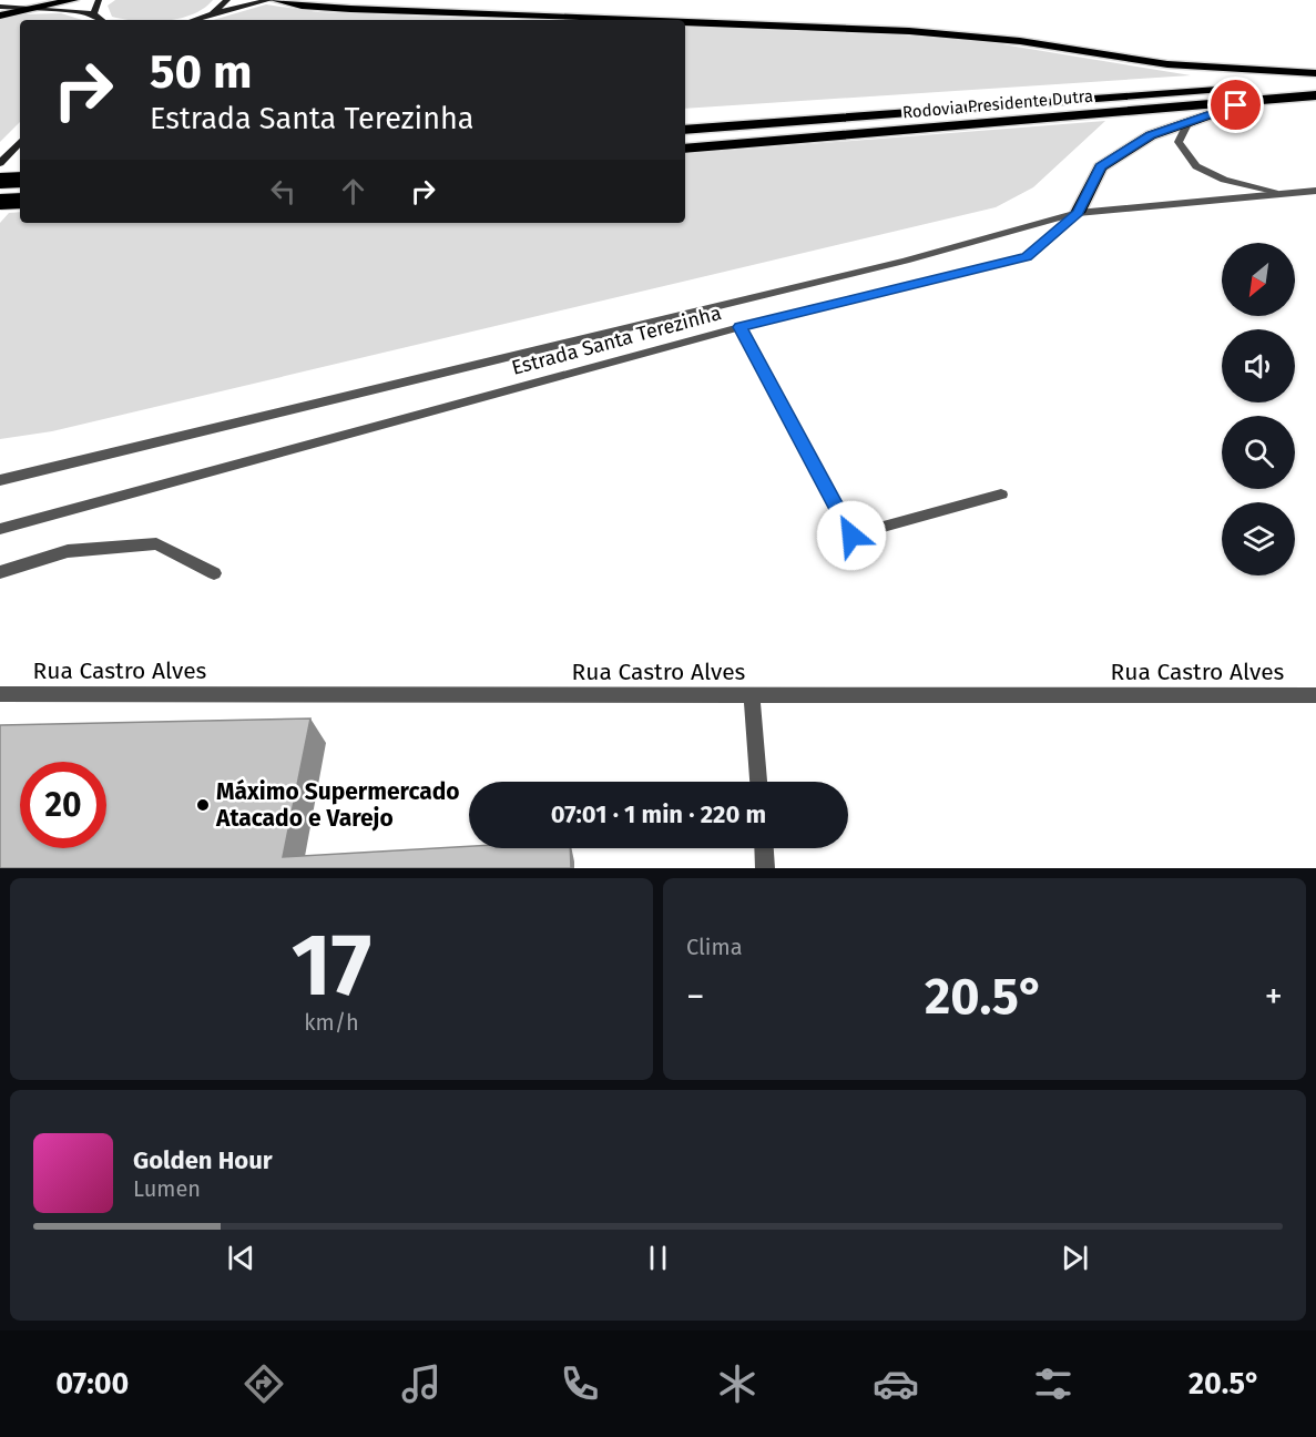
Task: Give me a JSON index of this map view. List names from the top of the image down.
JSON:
{
  "streets": {
    "highway": ["Rodovia Presidente Dutra"],
    "street": ["Estrada Santa Terezinha", "Rua Castro Alves"]
  },
  "places": ["Máximo Supermercado Atacado e Varejo"],
  "north": "bottom left",
  "page": {
    "turn": ["50 m", "Estrada Santa Terezinha"],
    "limit": "20",
    "trip": "07:01 · 1 min · 220 m",
    "tile": [
      ["17", "km/h"],
      "Clima"
    ],
    "heat": ["−", "20.5°", "+"],
    "song": ["Golden Hour", "Lumen"],
    "tabs": ["07:00", "20.5°"]
  }
}
